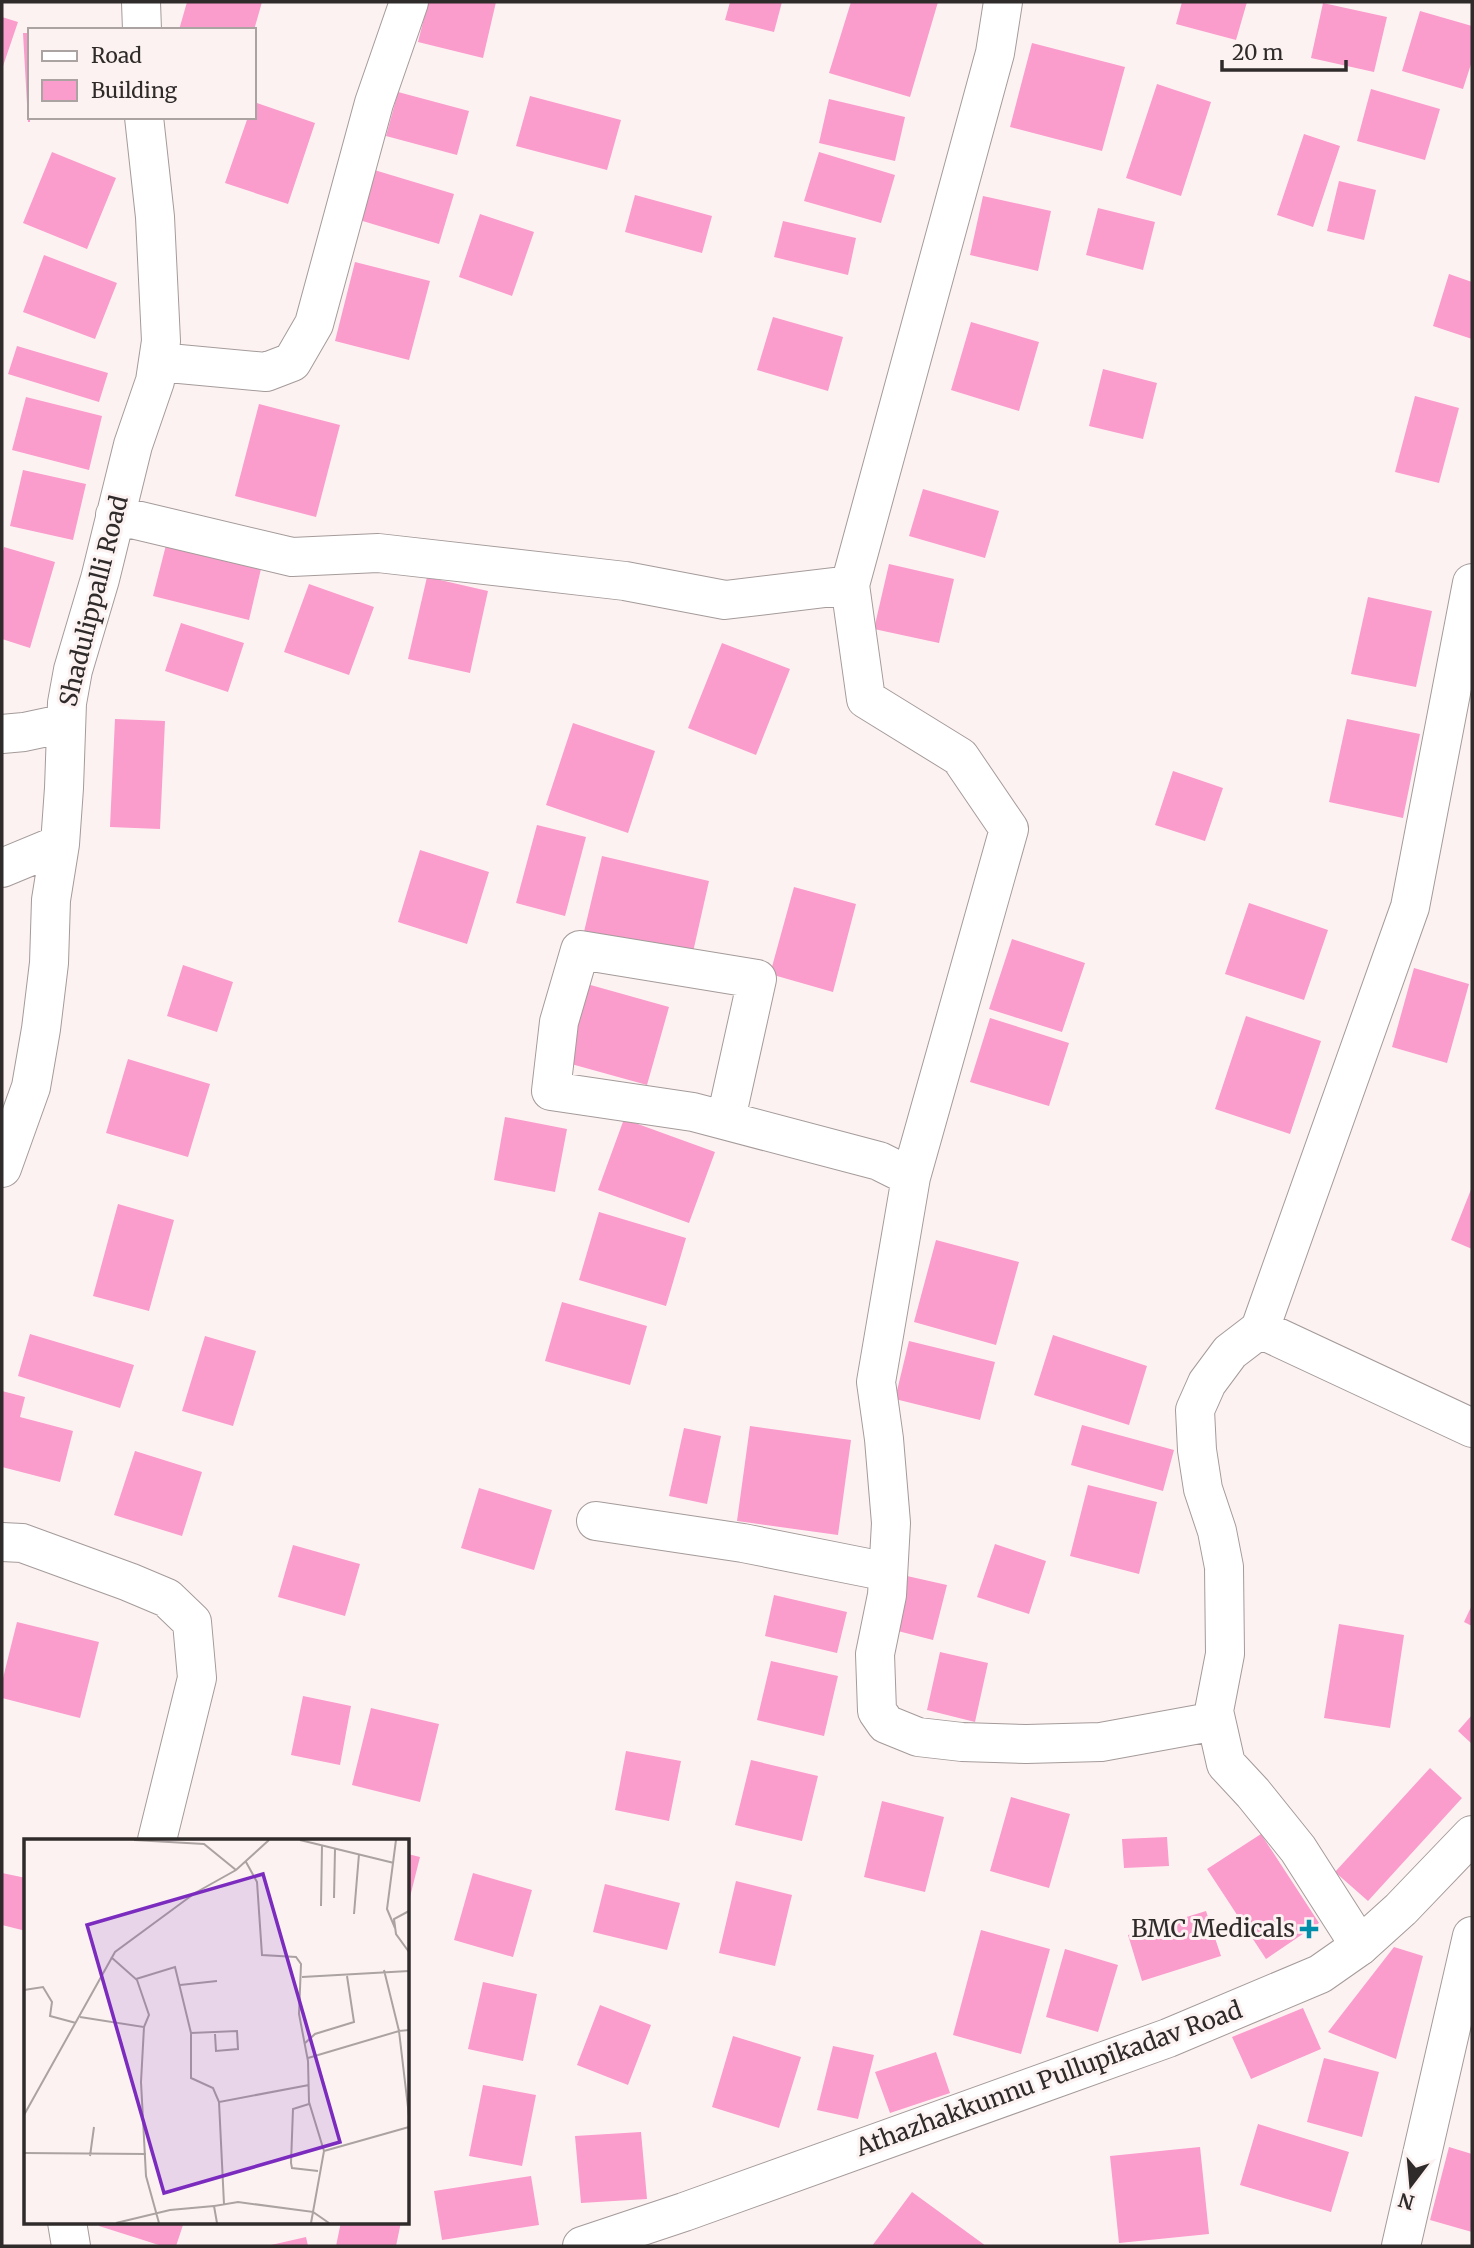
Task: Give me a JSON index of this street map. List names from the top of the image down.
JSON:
{
  "streets": {
    "street": ["Shadulippalli Road", "Athazhakkunnu Pullupikadav Road"]
  },
  "places": {
    "health": ["BMC Medicals"]
  },
  "legend": ["Road", "Building"],
  "scale_bar": "20 m",
  "north": "bottom"
}
